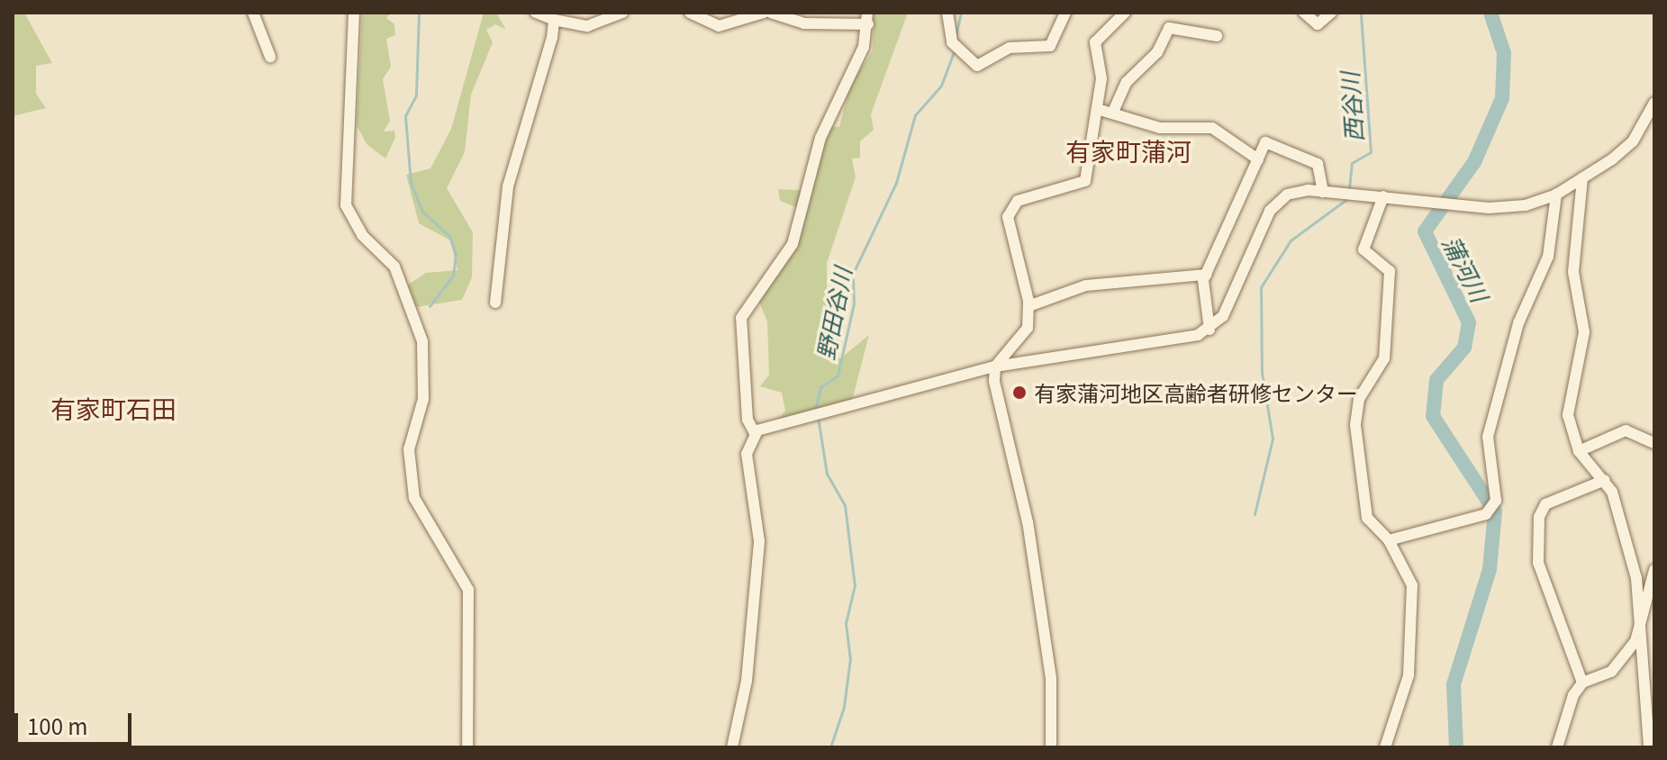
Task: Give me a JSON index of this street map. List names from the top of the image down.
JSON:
{
  "districts": ["有家町蒲河", "有家町石田"],
  "water": ["西谷川", "蒲河川", "野田谷川"],
  "places": ["有家蒲河地区高齢者研修センター"],
  "scale_bar": "100 m"
}
